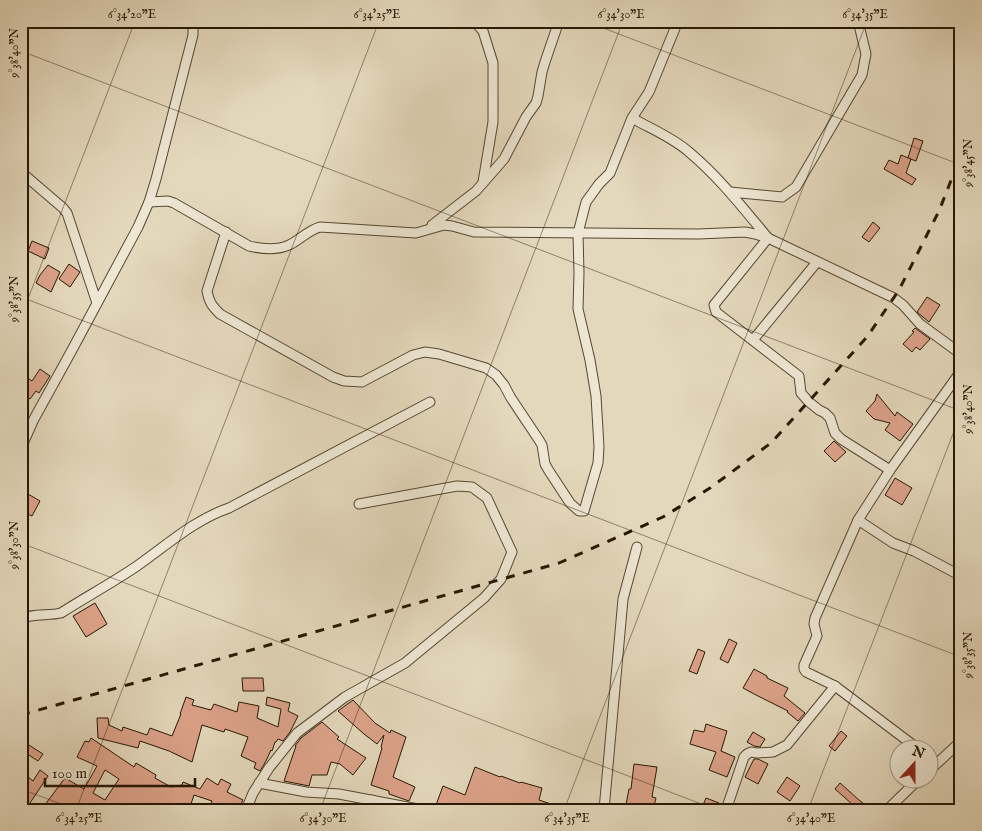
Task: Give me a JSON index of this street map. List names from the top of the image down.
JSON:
{
  "scale_bar": "100 m",
  "north": "top",
  "coordinates": [
    "6°34'20\"E",
    "6°34'25\"E",
    "6°34'30\"E",
    "6°34'35\"E",
    "9°38'40\"N",
    "9°38'45\"N",
    "9°38'35\"N",
    "9°38'30\"N",
    "6°34'40\"E"
  ]
}
